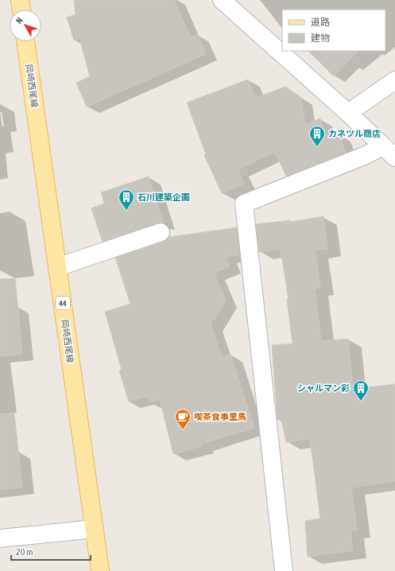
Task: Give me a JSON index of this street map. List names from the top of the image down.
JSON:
{
  "streets": {
    "main road": ["岡崎西尾線", "44"]
  },
  "places": {
    "building": ["カネツル商店", "石川建築企画", "シャルマン彩"],
    "cafe": ["喫茶食事里馬"]
  },
  "legend": ["道路", "建物"],
  "scale_bar": "20 m",
  "north": "top left"
}
